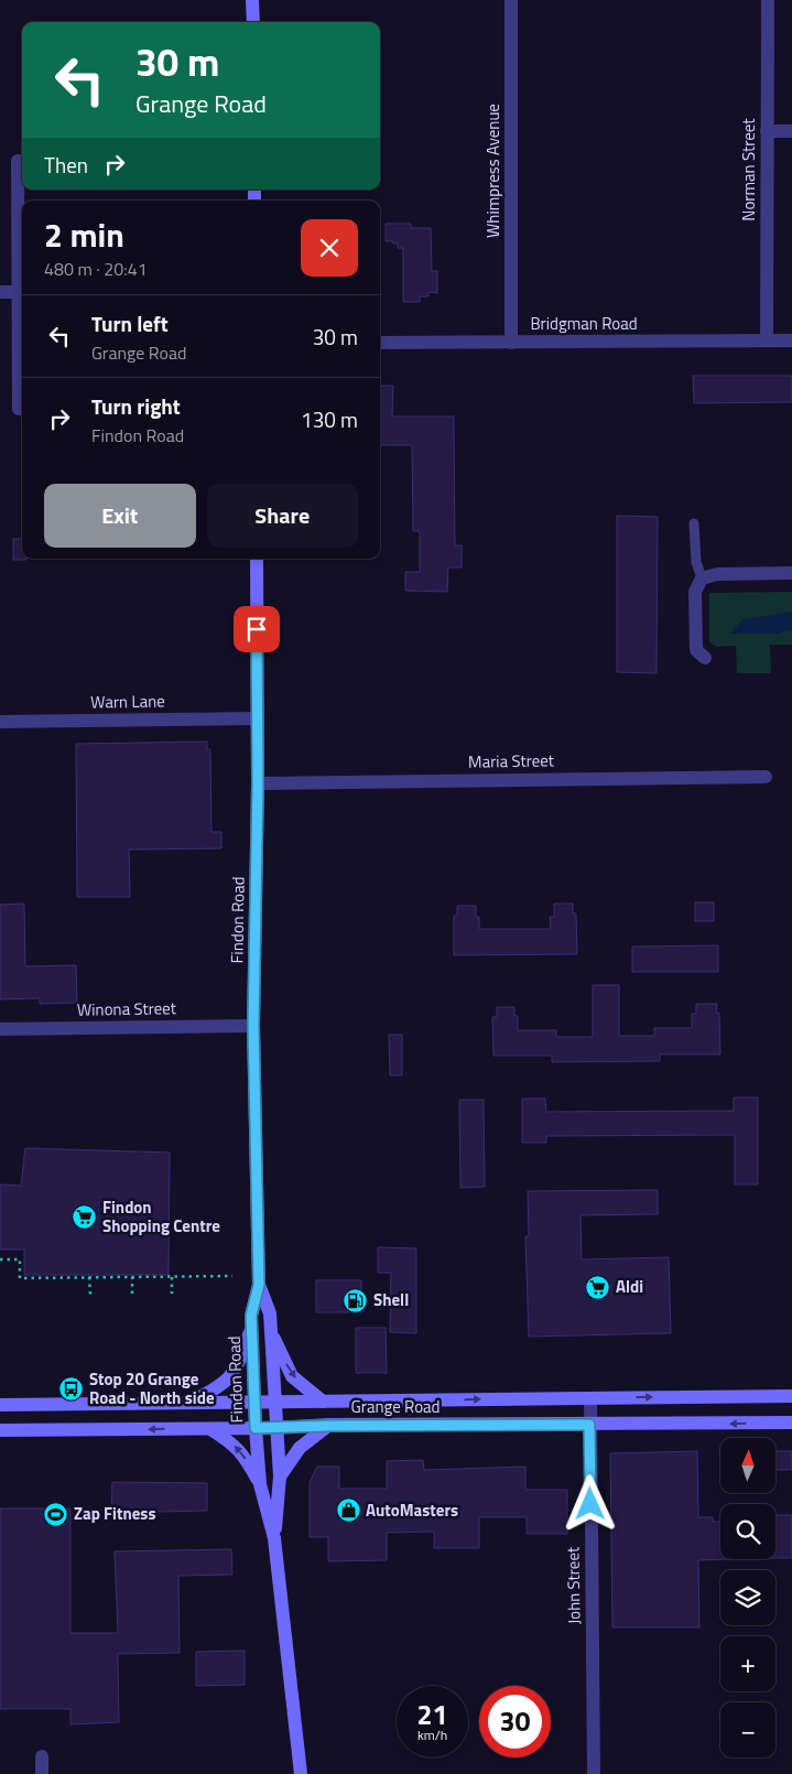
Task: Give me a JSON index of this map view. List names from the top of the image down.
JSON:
{
  "streets": {
    "main road": ["Findon Road", "Grange Road"],
    "street": [
      "Norman Street",
      "Whimpress Avenue",
      "Bridgman Road",
      "Warn Lane",
      "Maria Street",
      "Winona Street",
      "John Street"
    ]
  },
  "crossings": [
    ["Norman Street", "Bridgman Road"],
    ["Whimpress Avenue", "Bridgman Road"],
    ["Warn Lane", "Findon Road"],
    ["Maria Street", "Findon Road"],
    ["Findon Road", "Winona Street"],
    ["Findon Road", "Grange Road"],
    ["Grange Road", "John Street"]
  ],
  "places": {
    "supermarket": ["Findon Shopping Centre", "Aldi"],
    "fuel station": ["Shell"],
    "bus stop": ["Stop 20 Grange Road - North side"],
    "shop": ["AutoMasters"],
    "sports": ["Zap Fitness"]
  },
  "north": "top",
  "page": {
    "turn": ["30 m", "Grange Road"],
    "then": "Then",
    "heading": ["2 min", "480 m · 20:41"],
    "list": [
      {
        "name": "Turn left",
        "note": "Grange Road",
        "value": "30 m"
      },
      {
        "name": "Turn right",
        "note": "Findon Road",
        "value": "130 m"
      }
    ],
    "buttons": ["Exit", "Share"],
    "map_buttons": ["+", "−"],
    "speed": "21 km/h",
    "limit": "30"
  }
}
